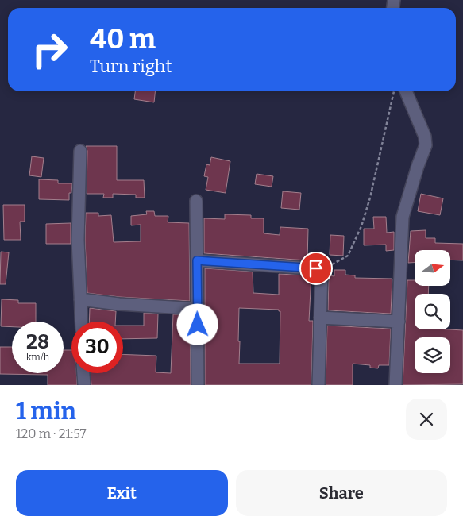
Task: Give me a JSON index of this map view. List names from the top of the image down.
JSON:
{
  "north": "right",
  "page": {
    "turn": ["40 m", "Turn right"],
    "speed": "28 km/h",
    "limit": "30",
    "heading": ["1 min", "120 m · 21:57"],
    "buttons": ["Exit", "Share"]
  }
}
